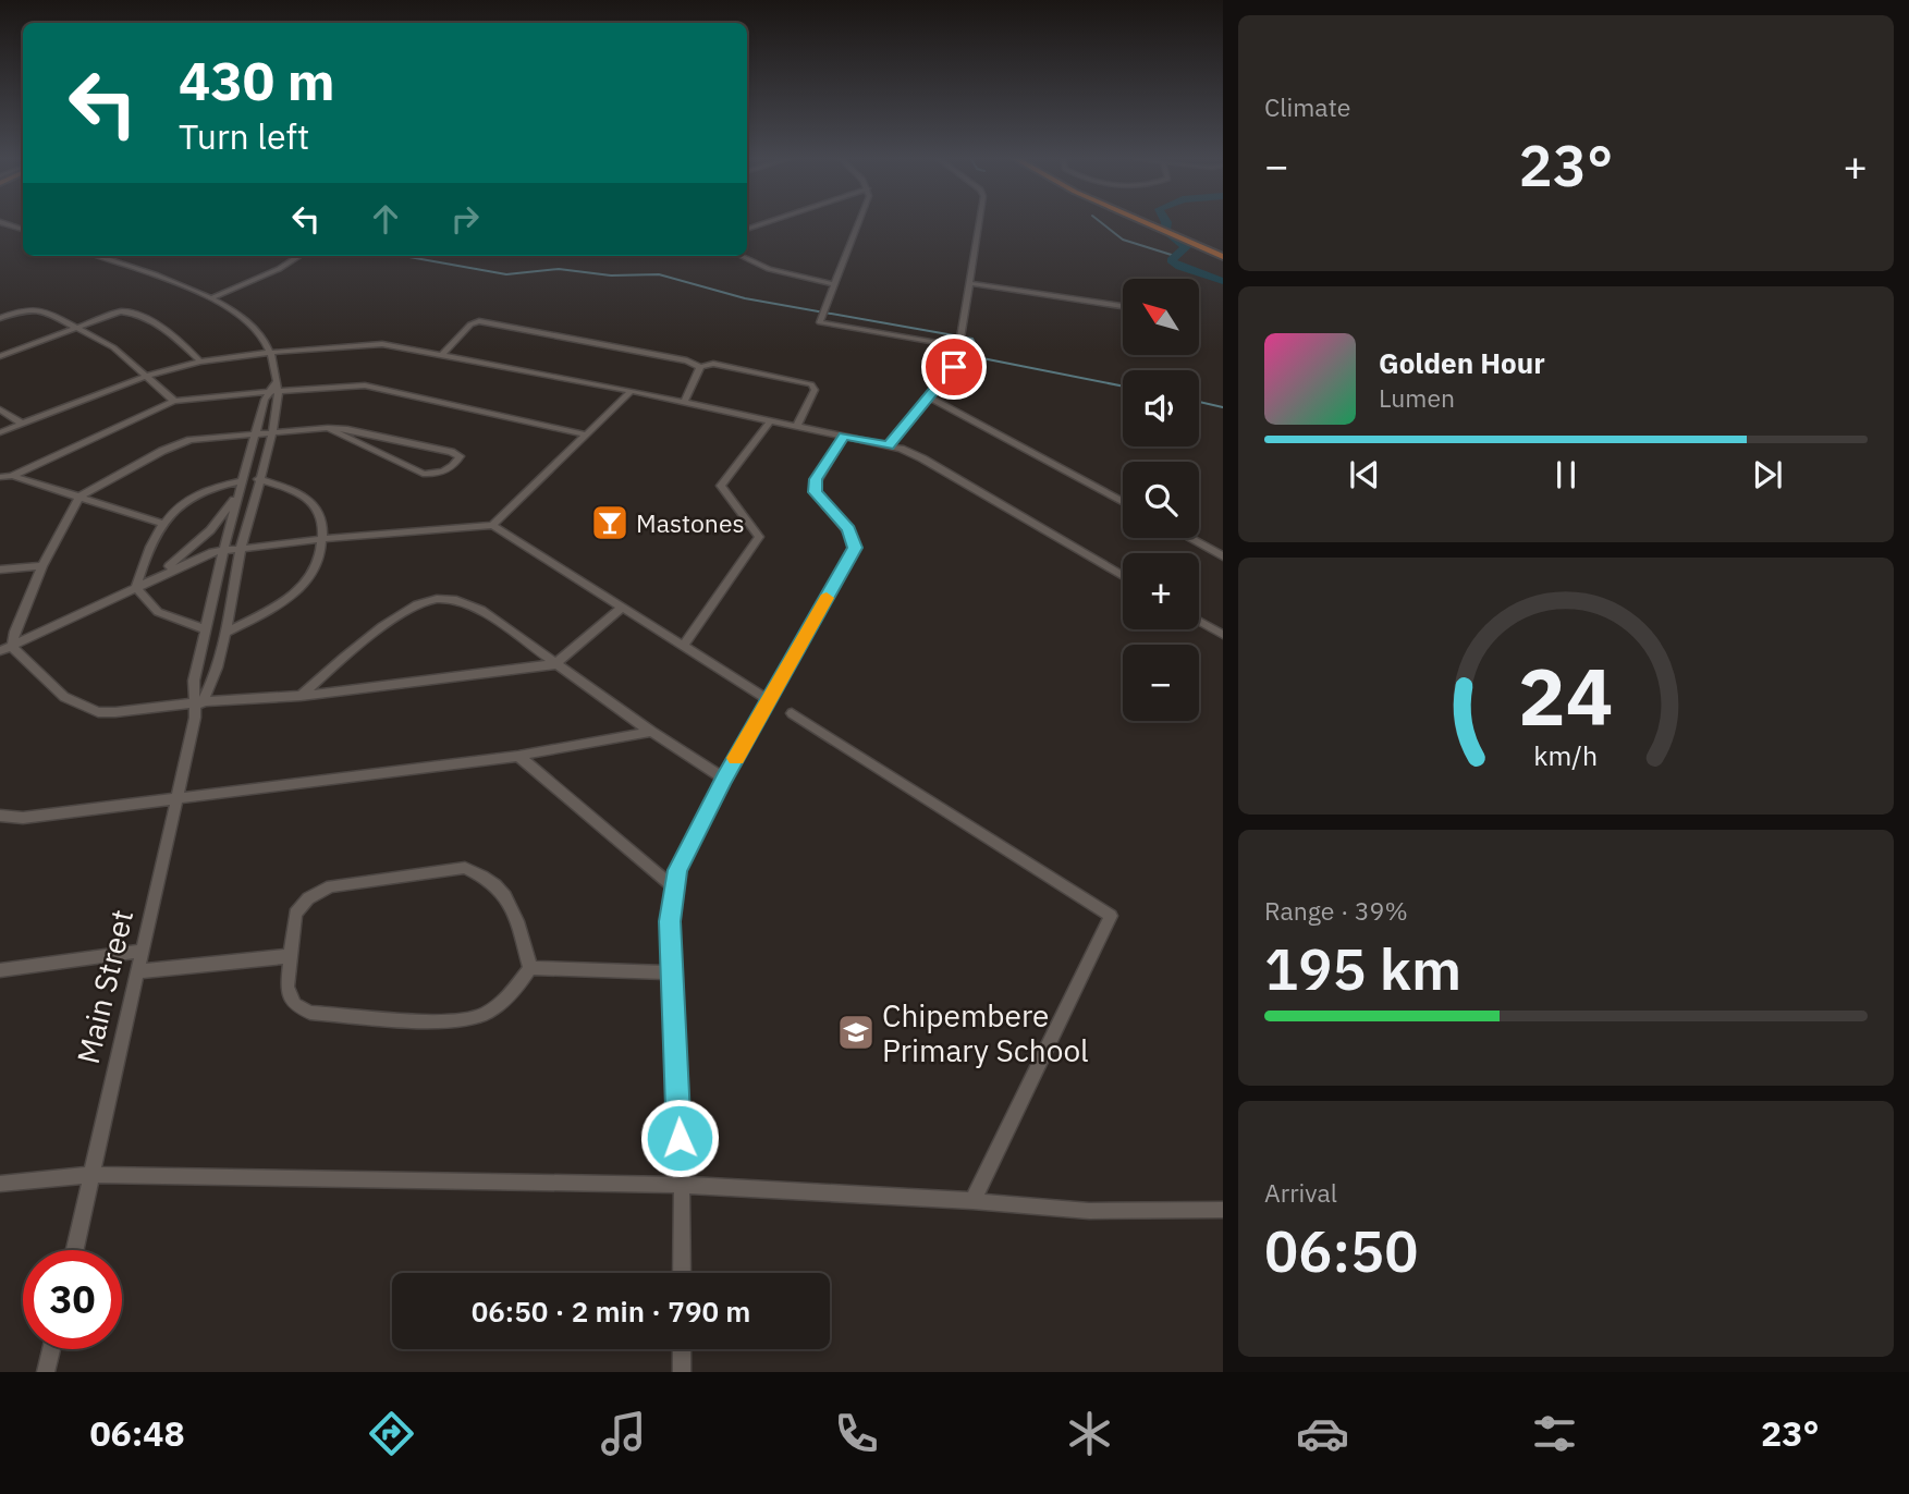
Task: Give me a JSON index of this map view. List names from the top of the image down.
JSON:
{
  "streets": {
    "street": ["Main Street"]
  },
  "places": {
    "bar": ["Mastones"],
    "school or university": ["Chipembere Primary School"]
  },
  "north": "top left",
  "page": {
    "tile": [
      "Climate",
      ["Range · 39%", "195 km"],
      ["Arrival", "06:50"]
    ],
    "turn": ["430 m", "Turn left"],
    "heat": ["−", "23°", "+"],
    "map_buttons": ["+", "−"],
    "song": ["Golden Hour", "Lumen"],
    "limit": "30",
    "trip": "06:50 · 2 min · 790 m",
    "tabs": ["06:48", "23°"],
    "gauge": ["24", "km/h"]
  }
}
